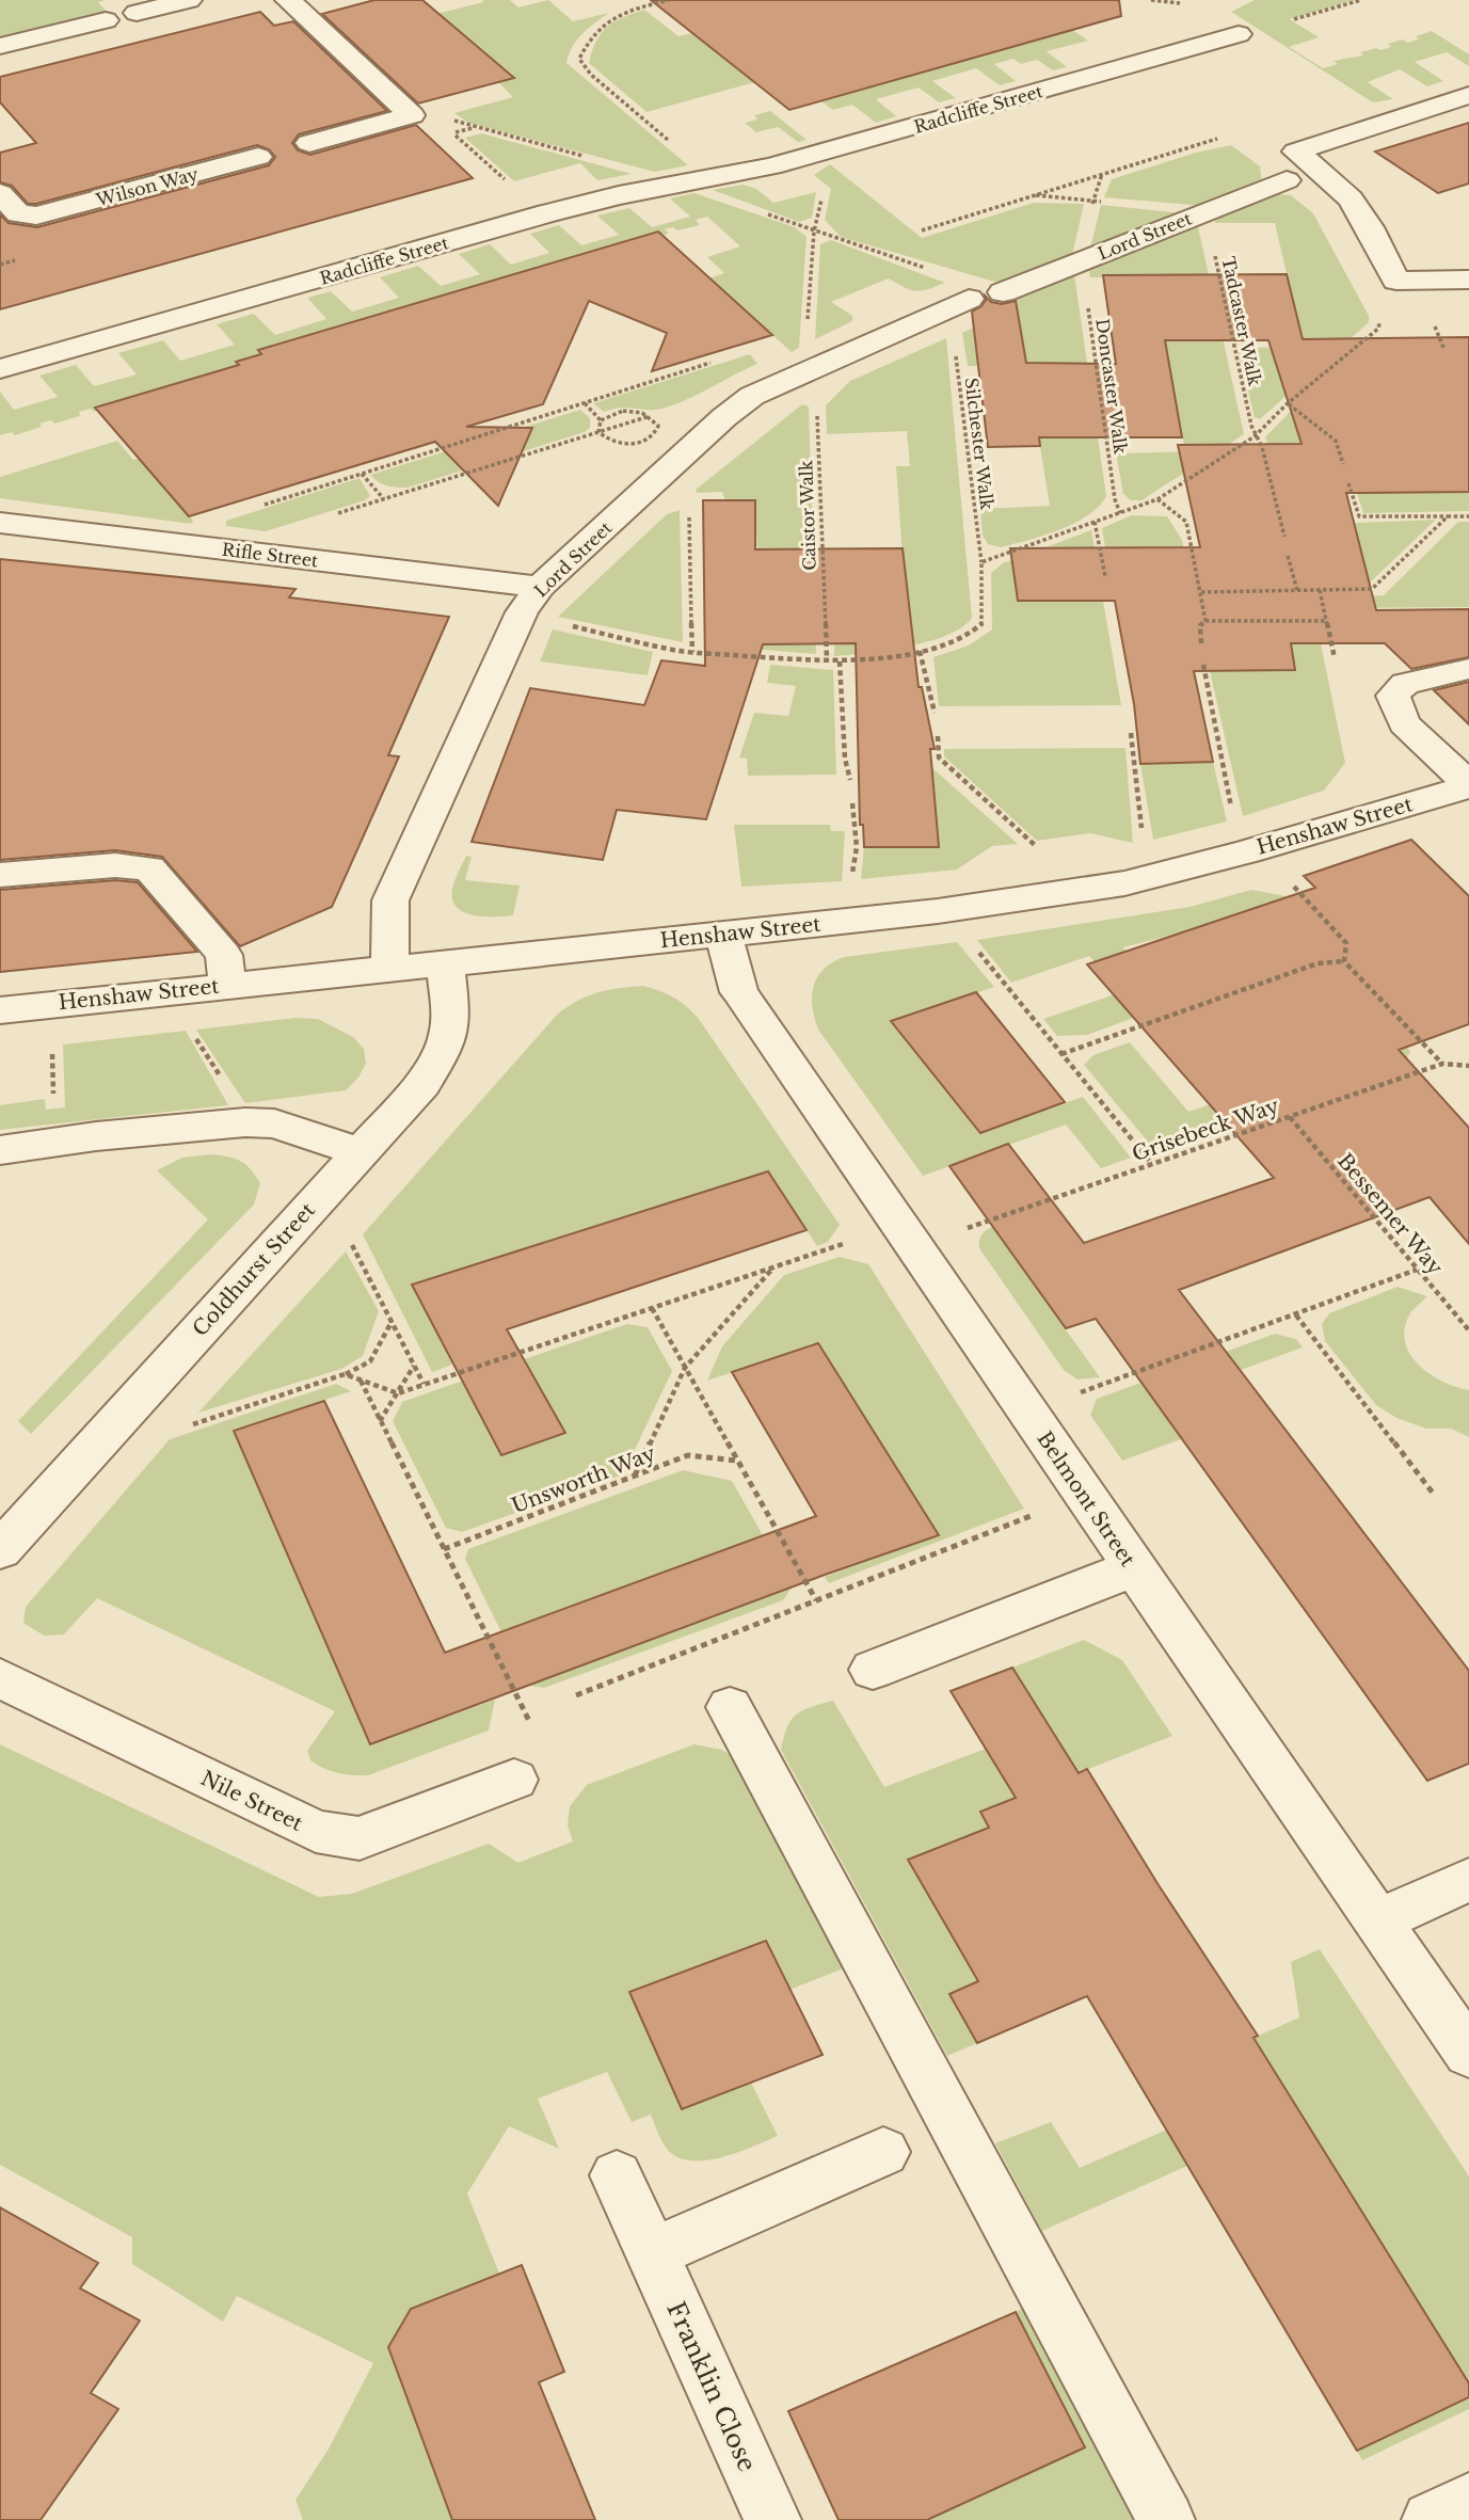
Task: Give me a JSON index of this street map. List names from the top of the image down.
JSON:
{
  "streets": {
    "street": [
      "Radcliffe Street",
      "Wilson Way",
      "Lord Street",
      "Rifle Street",
      "Henshaw Street",
      "Coldhurst Street",
      "Belmont Street",
      "Nile Street",
      "Franklin Close"
    ],
    "path": [
      "Tadcaster Walk",
      "Doncaster Walk",
      "Silchester Walk",
      "Caistor Walk",
      "Grisebeck Way",
      "Bessemer Way",
      "Unsworth Way"
    ]
  },
  "crossings": [
    ["Lord Street", "Tadcaster Walk"],
    ["Lord Street", "Doncaster Walk"],
    ["Lord Street", "Rifle Street"],
    ["Lord Street", "Henshaw Street"],
    ["Henshaw Street", "Coldhurst Street"],
    ["Henshaw Street", "Belmont Street"],
    ["Grisebeck Way", "Bessemer Way"]
  ]
}
